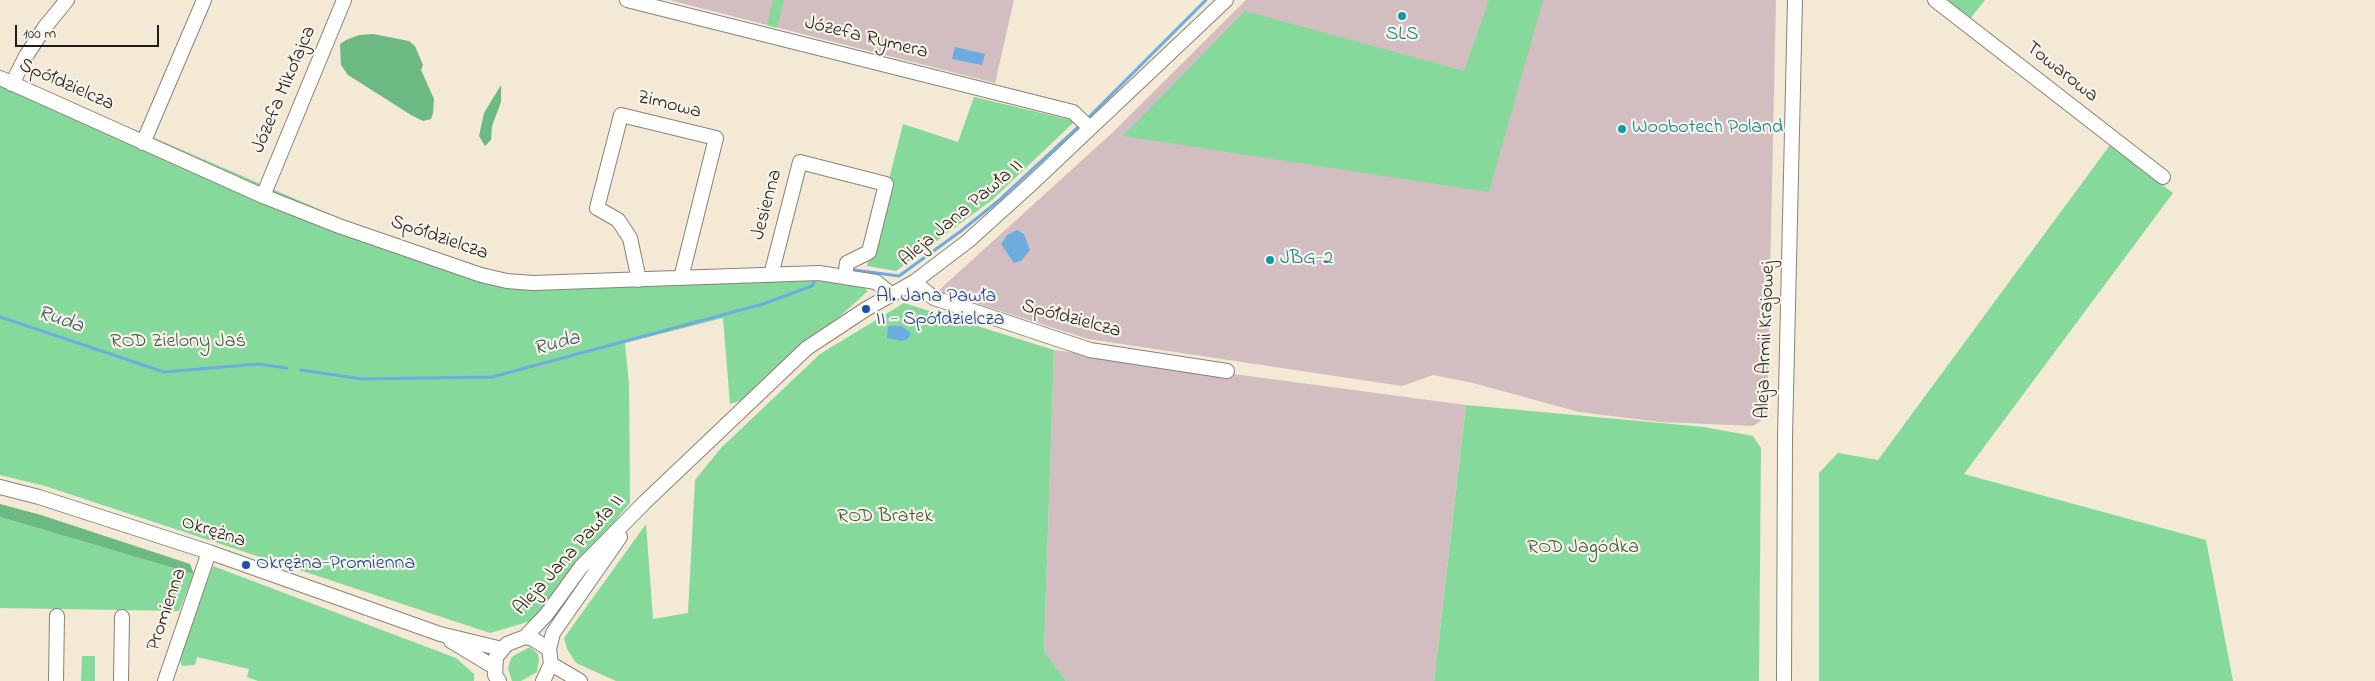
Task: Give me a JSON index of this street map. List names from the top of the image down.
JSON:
{
  "streets": {
    "street": [
      "Józefa Rymera",
      "Towarowa",
      "Spółdzielcza",
      "Józefa Mikołajca",
      "Zimowa",
      "Jesienna",
      "Aleja Jana Pawła II",
      "Aleja Armii Krajowej",
      "Okrężna",
      "Promienna"
    ]
  },
  "crossings": [
    ["Józefa Rymera", "Aleja Jana Pawła II"],
    ["Spółdzielcza", "Józefa Mikołajca"],
    ["Spółdzielcza", "Zimowa"],
    ["Spółdzielcza", "Jesienna"],
    ["Spółdzielcza", "Aleja Jana Pawła II"],
    ["Okrężna", "Promienna"]
  ],
  "water": ["Ruda"],
  "parks": ["ROD Zielony Jaś", "ROD Bratek", "ROD Jagódka"],
  "places": [
    "SLS",
    "Woobotech Poland",
    "JBG-2",
    "Al. Jana Pawła II - Spółdzielcza",
    "Okrężna-Promienna"
  ],
  "scale_bar": "100 m"
}
